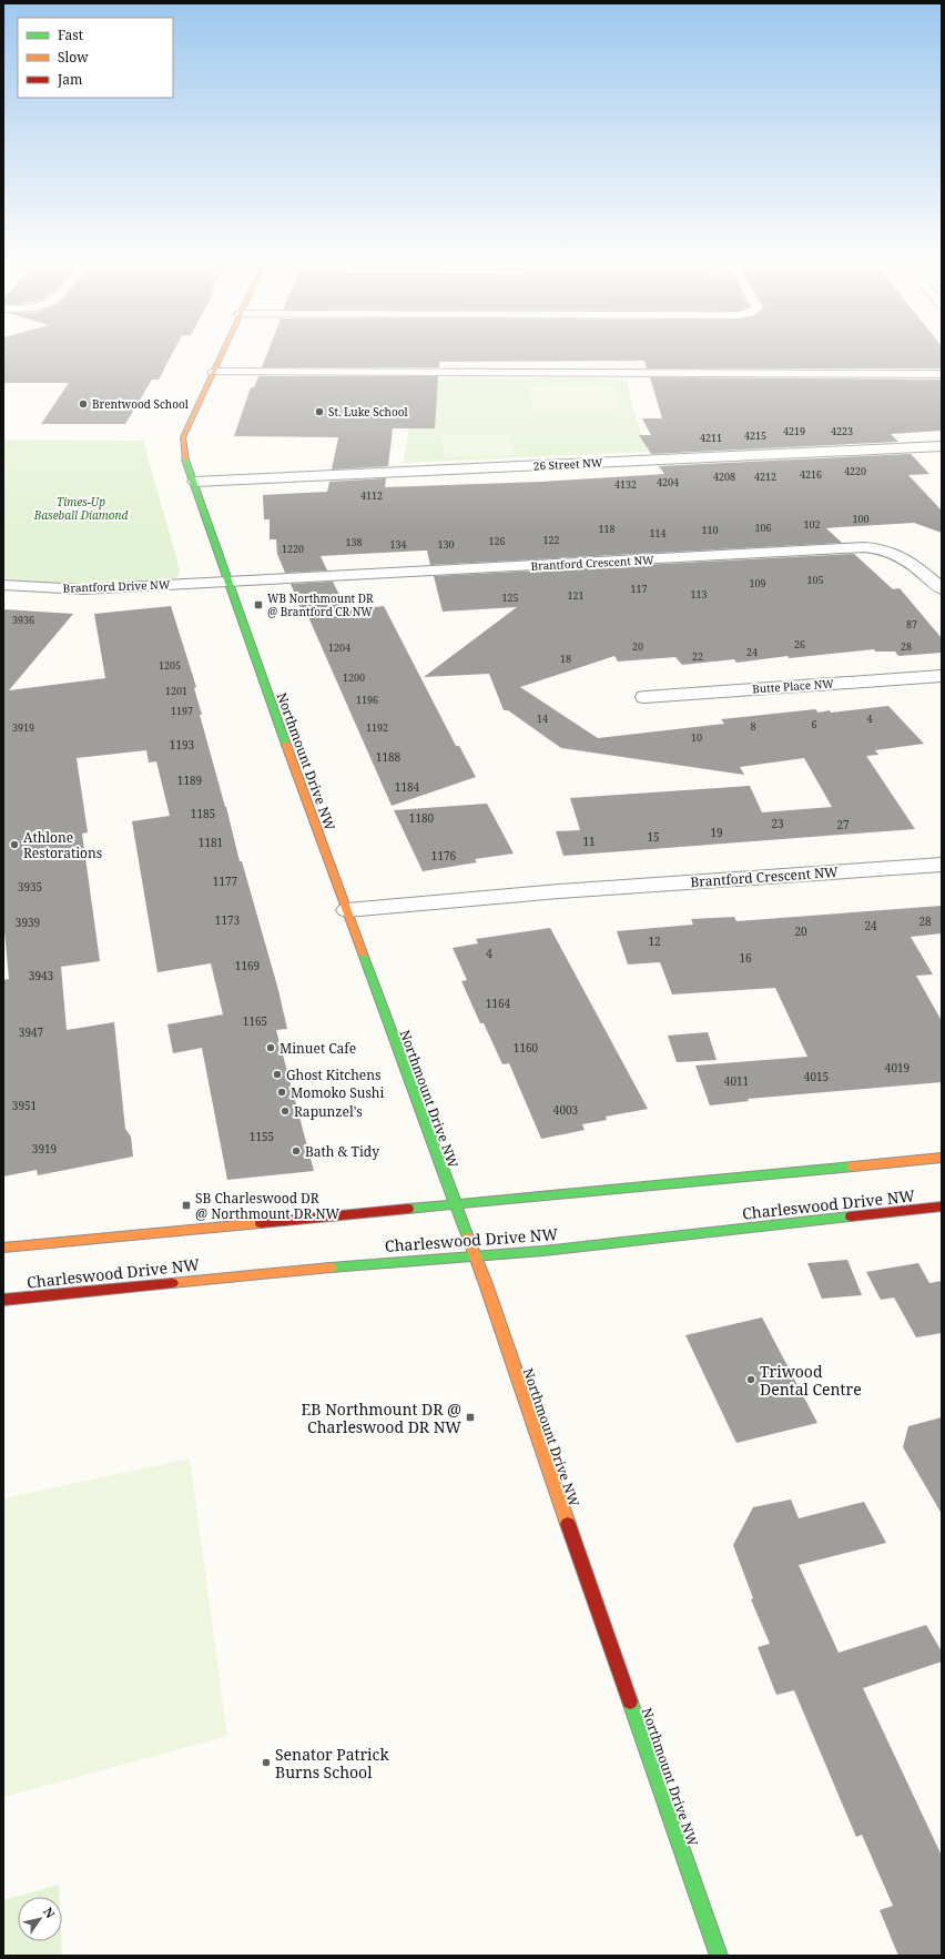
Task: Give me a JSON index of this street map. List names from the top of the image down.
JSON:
{
  "streets": {
    "street": [
      "26 Street NW",
      "Brantford Crescent NW",
      "Brantford Drive NW",
      "Butte Place NW",
      "Northmount Drive NW",
      "Charleswood Drive NW"
    ]
  },
  "crossings": [
    ["26 Street NW", "Northmount Drive NW"],
    ["Brantford Crescent NW", "Brantford Drive NW"],
    ["Brantford Crescent NW", "Northmount Drive NW"],
    ["Brantford Drive NW", "Northmount Drive NW"],
    ["Northmount Drive NW", "Charleswood Drive NW"]
  ],
  "parks": ["Times-Up Baseball Diamond"],
  "places": {
    "other": [
      "Brentwood School",
      "St. Luke School",
      "Athlone Restorations",
      "Minuet Cafe",
      "Ghost Kitchens",
      "Momoko Sushi",
      "Rapunzel's",
      "Bath & Tidy",
      "Triwood Dental Centre",
      "Senator Patrick Burns School"
    ],
    "transit": ["WB Northmount DR @ Brantford CR NW", "SB Charleswood DR @ Northmount DR NW", "EB Northmount DR @ Charleswood DR NW"]
  },
  "house_numbers": [
    "4219",
    "4223",
    "4215",
    "4211",
    "4220",
    "4216",
    "4208",
    "4212",
    "4204",
    "4132",
    "4112",
    "100",
    "102",
    "106",
    "118",
    "110",
    "114",
    "122",
    "126",
    "138",
    "134",
    "130",
    "1220",
    "105",
    "109",
    "117",
    "113",
    "121",
    "125",
    "3936",
    "87",
    "26",
    "20",
    "28",
    "1204",
    "24",
    "22",
    "18",
    "1205",
    "1200",
    "1201",
    "1196",
    "1197",
    "14",
    "4",
    "6",
    "8",
    "3919",
    "1192",
    "10",
    "1193",
    "1188",
    "1189",
    "1184",
    "1185",
    "1180",
    "23",
    "27",
    "19",
    "15",
    "11",
    "1181",
    "1176",
    "1177",
    "3935",
    "1173",
    "28",
    "3939",
    "24",
    "20",
    "12",
    "4",
    "16",
    "1169",
    "3943",
    "1164",
    "1165",
    "3947",
    "1160",
    "4019",
    "4015",
    "4011",
    "3951",
    "4003",
    "1155",
    "3919"
  ],
  "legend": ["Fast", "Slow", "Jam"],
  "north": "top right"
}
